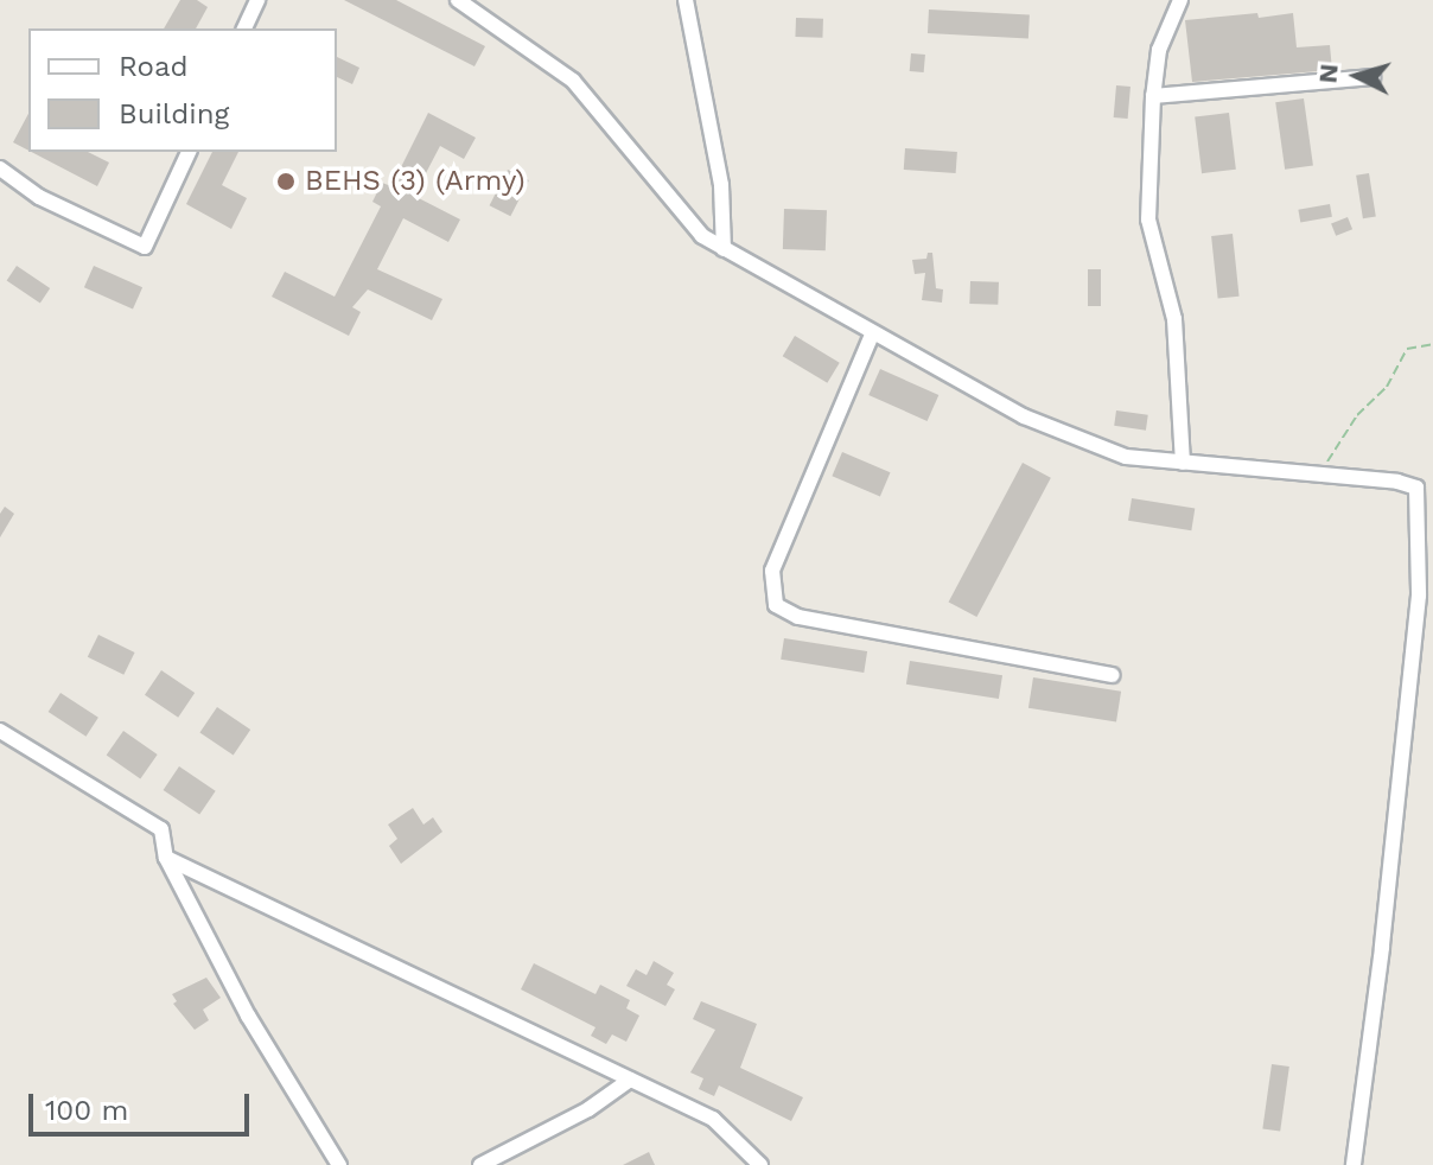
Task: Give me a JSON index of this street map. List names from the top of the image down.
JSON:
{
  "places": ["BEHS (3) (Army)"],
  "legend": ["Road", "Building"],
  "scale_bar": "100 m",
  "north": "left"
}
